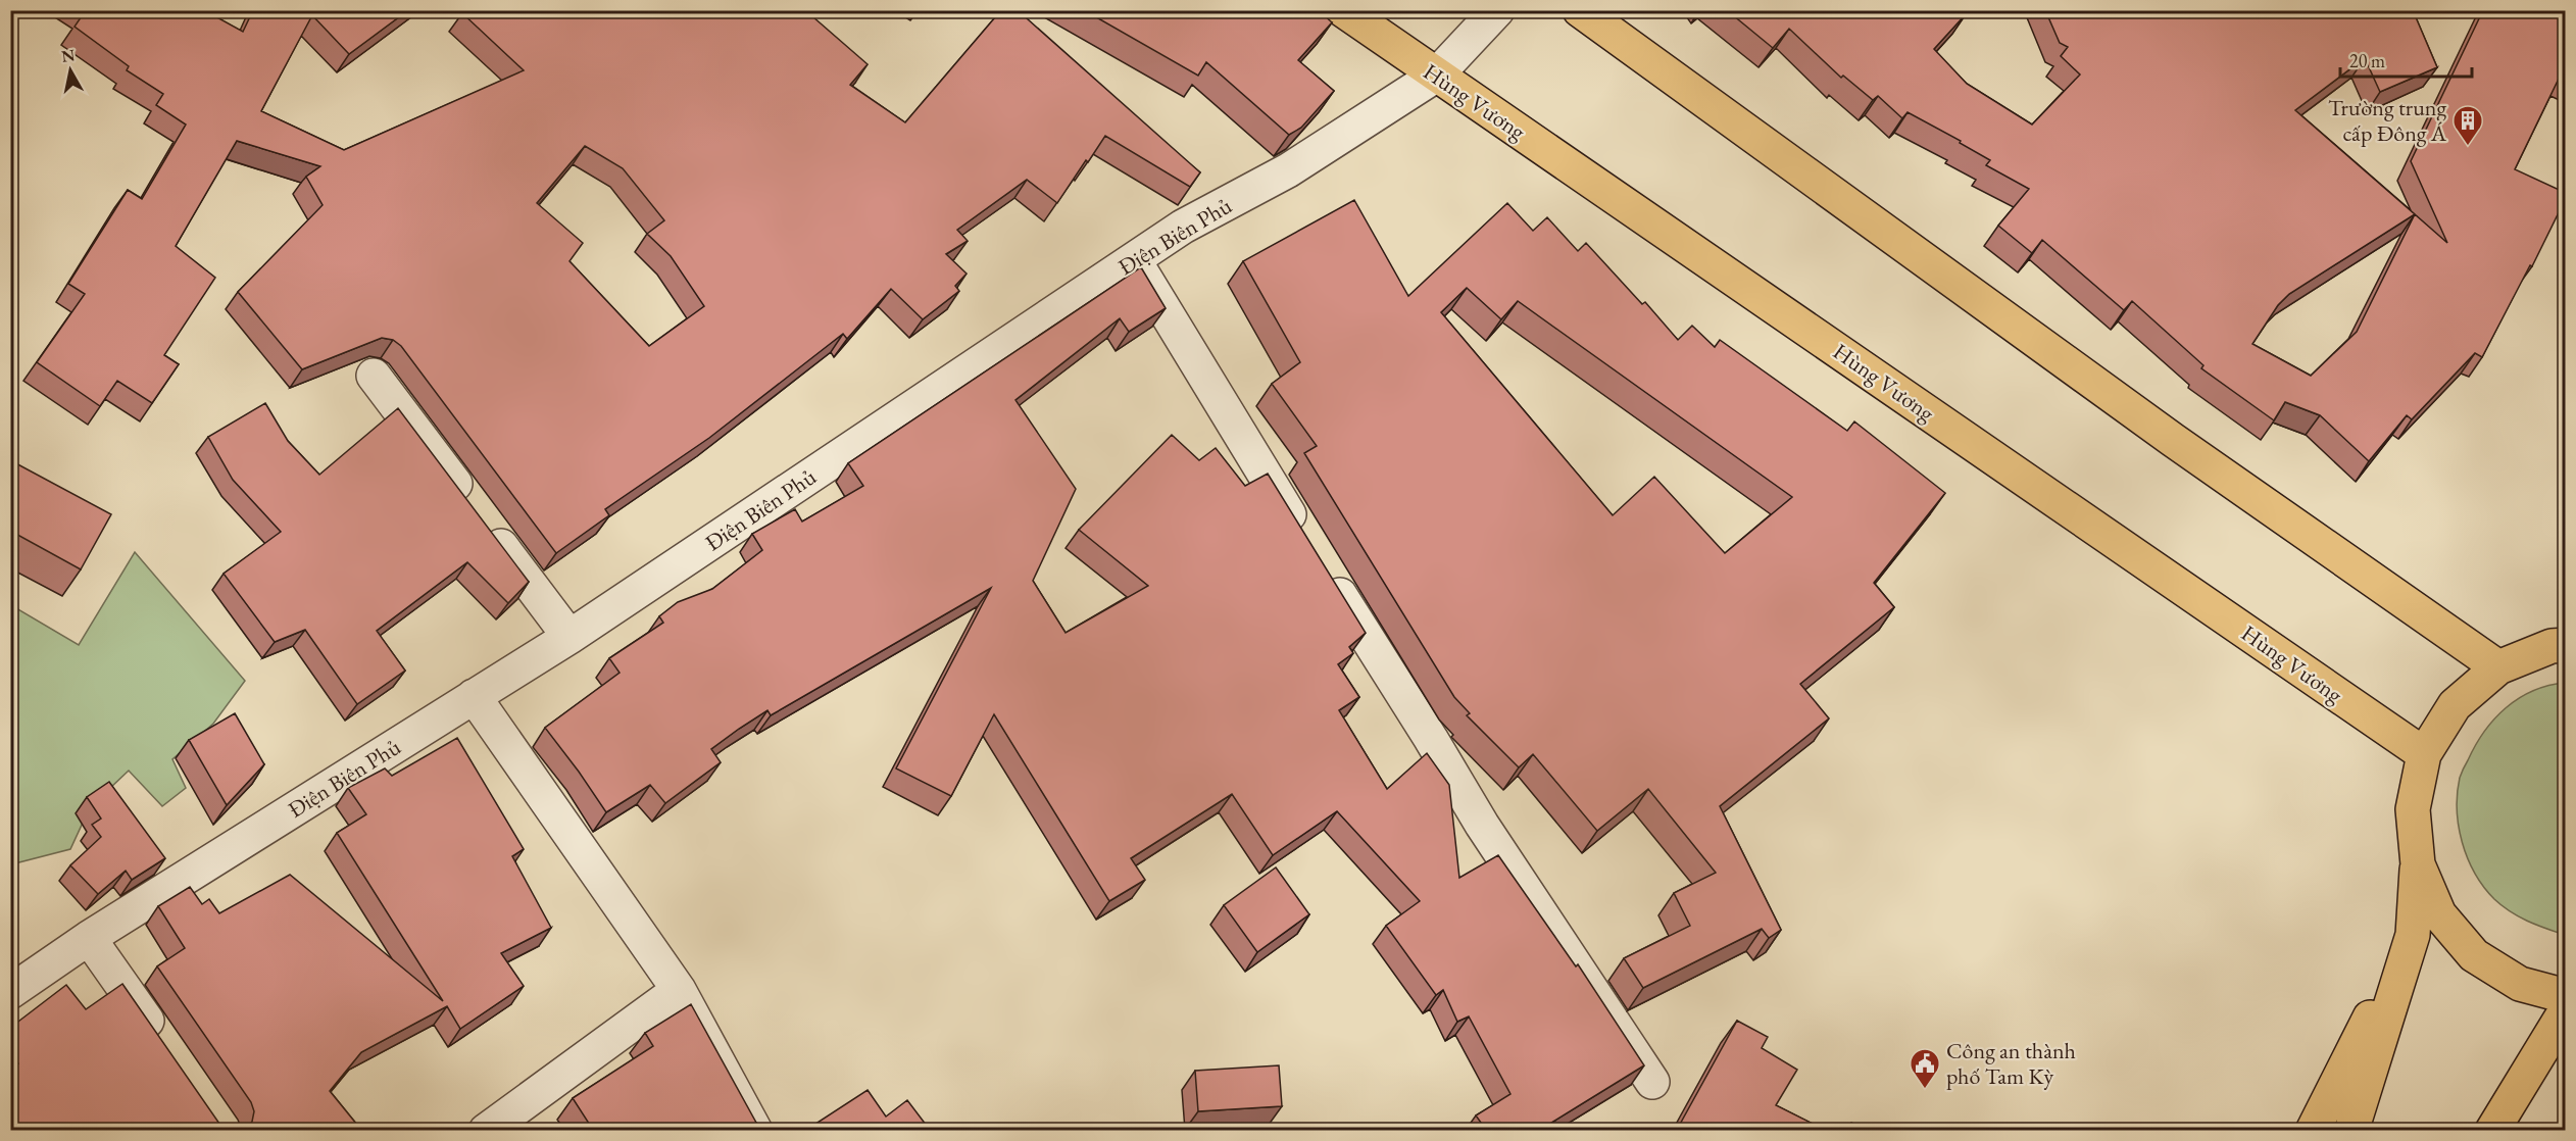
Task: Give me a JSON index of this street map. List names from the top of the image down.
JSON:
{
  "streets": {
    "main road": ["Hùng Vương"],
    "street": ["Điện Biên Phủ"]
  },
  "crossings": [
    ["Hùng Vương", "Điện Biên Phủ"]
  ],
  "places": {
    "building": ["Trường trung cấp Đông Á"],
    "public building": ["Công an thành phố Tam Kỳ"]
  },
  "scale_bar": "20 m",
  "north": "top"
}
